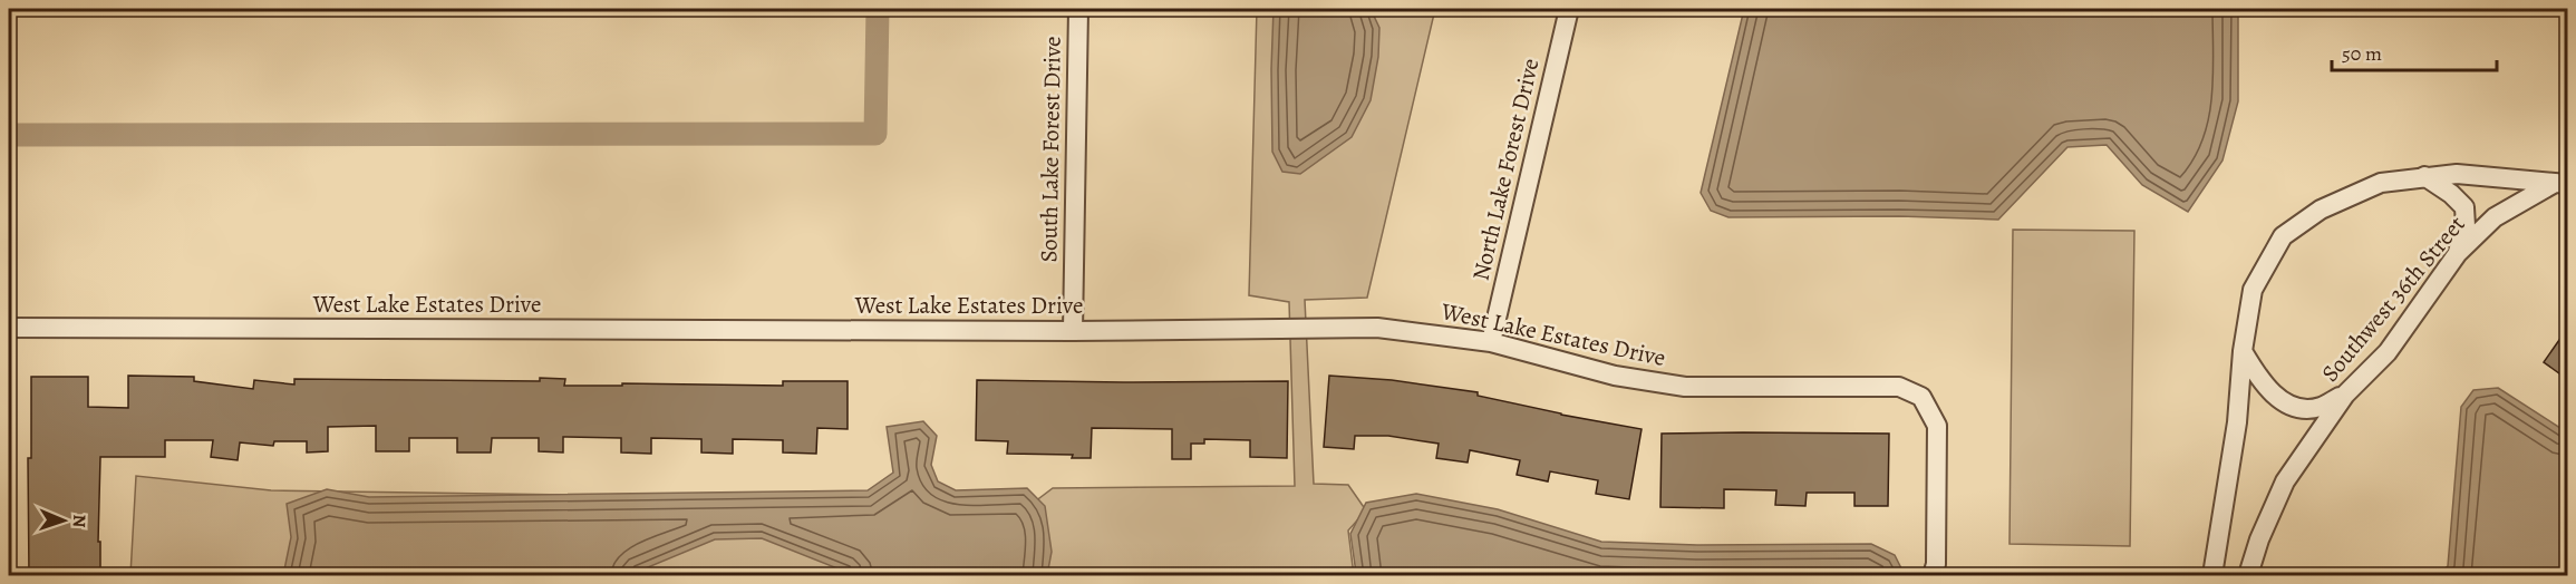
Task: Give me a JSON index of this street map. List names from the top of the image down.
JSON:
{
  "streets": {
    "street": [
      "South Lake Forest Drive",
      "North Lake Forest Drive",
      "Southwest 36th Street",
      "West Lake Estates Drive"
    ]
  },
  "crossings": [
    ["South Lake Forest Drive", "West Lake Estates Drive"],
    ["North Lake Forest Drive", "West Lake Estates Drive"]
  ],
  "scale_bar": "50 m",
  "north": "right"
}
